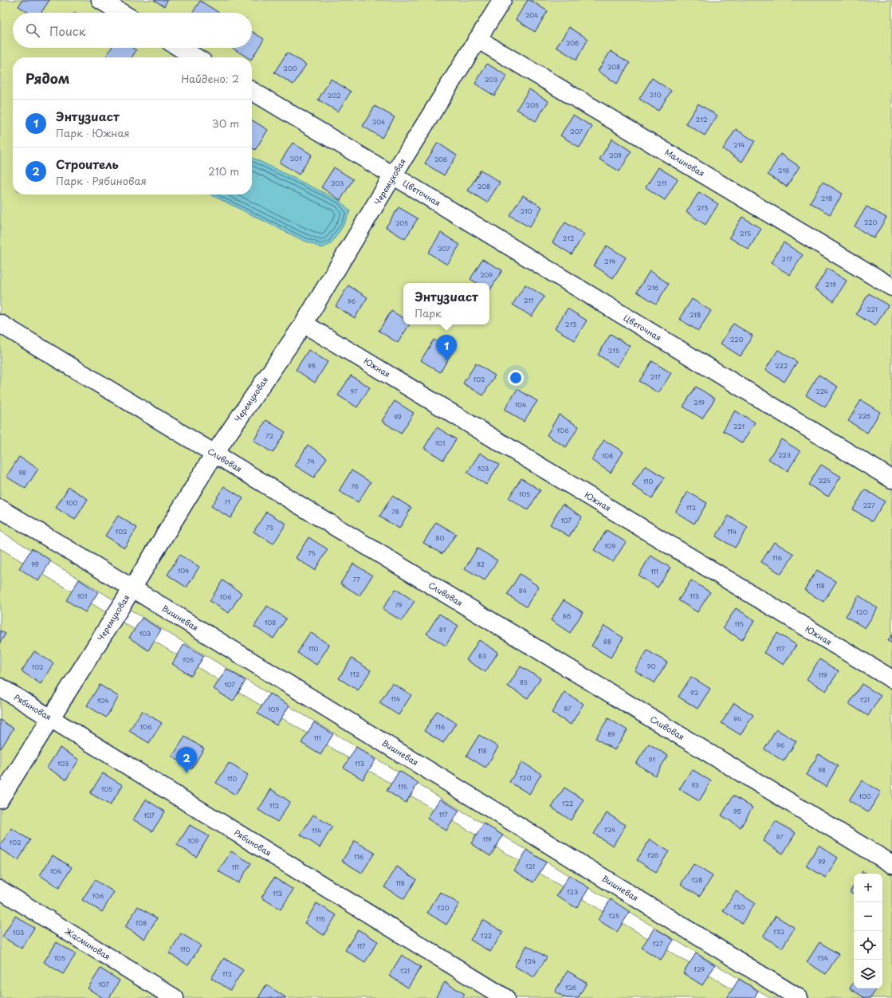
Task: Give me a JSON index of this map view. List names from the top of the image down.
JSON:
{
  "streets": {
    "street": [
      "Малиновая",
      "Черемуховая",
      "Цветочная",
      "Южная",
      "Сливовая",
      "Вишневая",
      "Рябиновая",
      "Жасминовая"
    ]
  },
  "crossings": [
    ["Малиновая", "Черемуховая"],
    ["Черемуховая", "Цветочная"],
    ["Черемуховая", "Южная"],
    ["Черемуховая", "Сливовая"],
    ["Черемуховая", "Вишневая"],
    ["Черемуховая", "Рябиновая"]
  ],
  "house_numbers": [
    "204",
    "206",
    "208",
    "200",
    "203",
    "210",
    "202",
    "205",
    "212",
    "204",
    "207",
    "214",
    "209",
    "201",
    "206",
    "216",
    "203",
    "211",
    "208",
    "218",
    "213",
    "210",
    "220",
    "205",
    "215",
    "212",
    "207",
    "217",
    "214",
    "209",
    "219",
    "216",
    "211",
    "96",
    "221",
    "218",
    "213",
    "220",
    "215",
    "95",
    "222",
    "217",
    "102",
    "97",
    "224",
    "219",
    "104",
    "226",
    "99",
    "221",
    "106",
    "72",
    "101",
    "223",
    "108",
    "74",
    "103",
    "98",
    "225",
    "110",
    "76",
    "105",
    "71",
    "100",
    "227",
    "112",
    "78",
    "107",
    "73",
    "102",
    "114",
    "80",
    "109",
    "75",
    "116",
    "99",
    "82",
    "104",
    "111",
    "77",
    "118",
    "84",
    "101",
    "113",
    "106",
    "79",
    "120",
    "86",
    "108",
    "115",
    "81",
    "103",
    "88",
    "110",
    "117",
    "83",
    "105",
    "90",
    "102",
    "112",
    "119",
    "85",
    "107",
    "92",
    "114",
    "121",
    "104",
    "87",
    "109",
    "94",
    "106",
    "116",
    "89",
    "111",
    "96",
    "118",
    "91",
    "103",
    "113",
    "98",
    "120",
    "110",
    "93",
    "115",
    "105",
    "100",
    "122",
    "112",
    "95",
    "117",
    "107",
    "124",
    "114",
    "97",
    "119",
    "109",
    "102",
    "126",
    "116",
    "99",
    "121",
    "111",
    "104",
    "128",
    "118",
    "123",
    "113",
    "106",
    "130",
    "120",
    "125",
    "115",
    "108",
    "132",
    "103",
    "122",
    "127",
    "117",
    "110",
    "105",
    "134",
    "124",
    "129",
    "121",
    "112",
    "107",
    "126"
  ],
  "page": {
    "search": "Поиск",
    "heading": ["Рядом", "Найдено: 2"],
    "list": [
      {
        "mark": "1",
        "name": "Энтузиаст",
        "note": "Парк · Южная",
        "value": "30 m"
      },
      {
        "mark": "2",
        "name": "Строитель",
        "note": "Парк · Рябиновая",
        "value": "210 m"
      }
    ],
    "popup": ["Энтузиаст", "Парк"],
    "pins": ["1", "2"],
    "map_buttons": ["+", "−"]
  }
}
